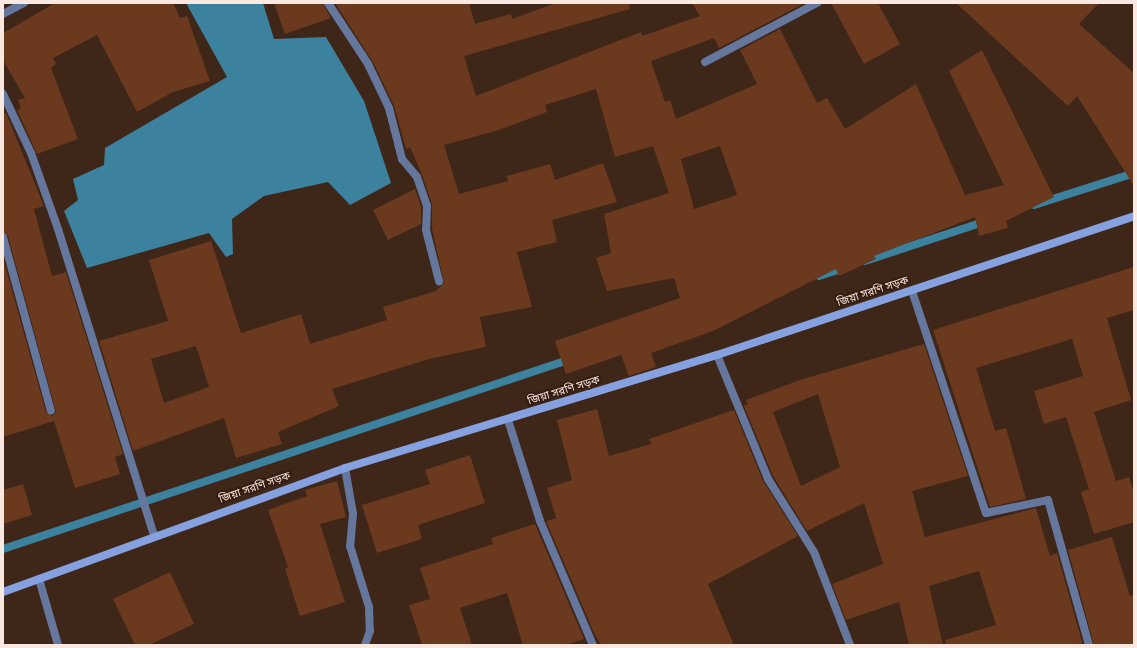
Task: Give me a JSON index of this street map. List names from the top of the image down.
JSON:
{
  "streets": {
    "main road": ["জিয়া সরণি সড়ক"]
  }
}
